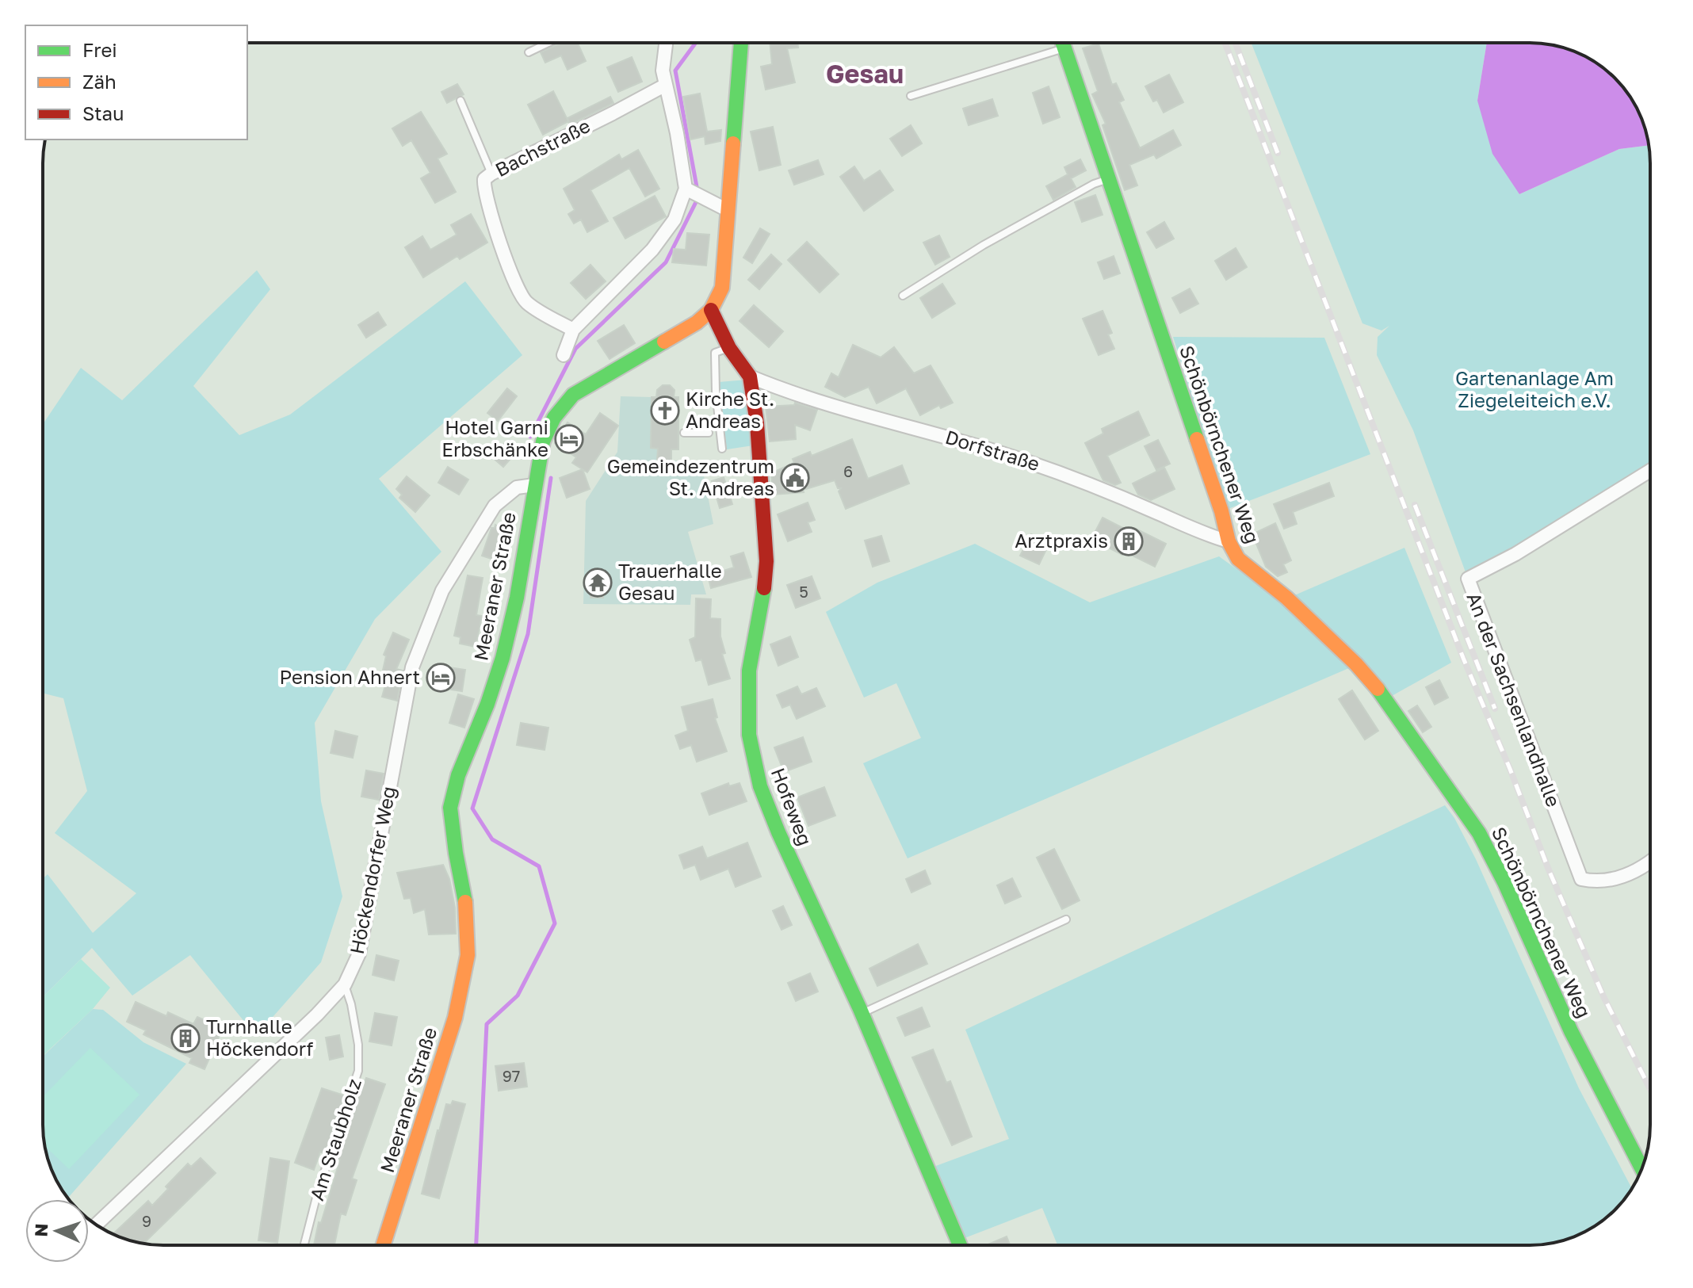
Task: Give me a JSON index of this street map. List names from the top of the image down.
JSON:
{
  "streets": {
    "street": [
      "Bachstraße",
      "Schönbörnchener Weg",
      "Dorfstraße",
      "Meeraner Straße",
      "An der Sachsenlandhalle",
      "Hofeweg",
      "Höckendorfer Weg"
    ],
    "lane": ["Am Staubholz"]
  },
  "crossings": [
    ["Schönbörnchener Weg", "Dorfstraße"],
    ["Dorfstraße", "Hofeweg"],
    ["Meeraner Straße", "Hofeweg"],
    ["Meeraner Straße", "Höckendorfer Weg"],
    ["Höckendorfer Weg", "Am Staubholz"]
  ],
  "districts": ["Gesau"],
  "parks": ["Gartenanlage Am Ziegeleiteich e.V."],
  "places": {
    "church": ["Kirche St. Andreas"],
    "hotel": ["Hotel Garni Erbschänke", "Pension Ahnert"],
    "public building": ["Gemeindezentrum St. Andreas"],
    "building": ["Arztpraxis", "Turnhalle Höckendorf"],
    "temple": ["Trauerhalle Gesau"]
  },
  "house_numbers": [
    "6",
    "5",
    "97",
    "9"
  ],
  "legend": ["Frei", "Zäh", "Stau"],
  "north": "left"
}
